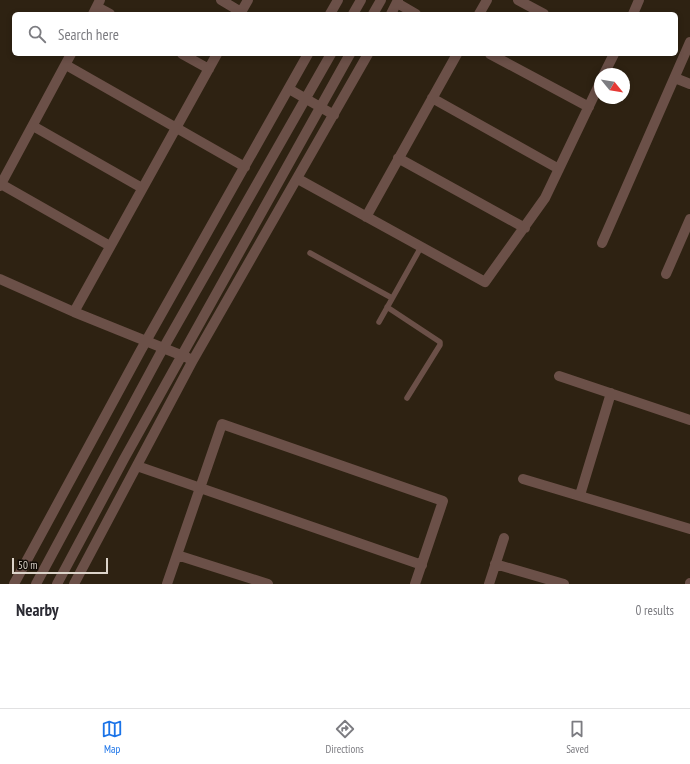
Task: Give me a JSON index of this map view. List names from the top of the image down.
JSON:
{
  "scale_bar": "50 m",
  "north": "bottom right",
  "page": {
    "search": "Search here",
    "scale": "50 m",
    "heading": ["Nearby", "0 results"],
    "nav": ["Map", "Directions", "Saved"]
  }
}
